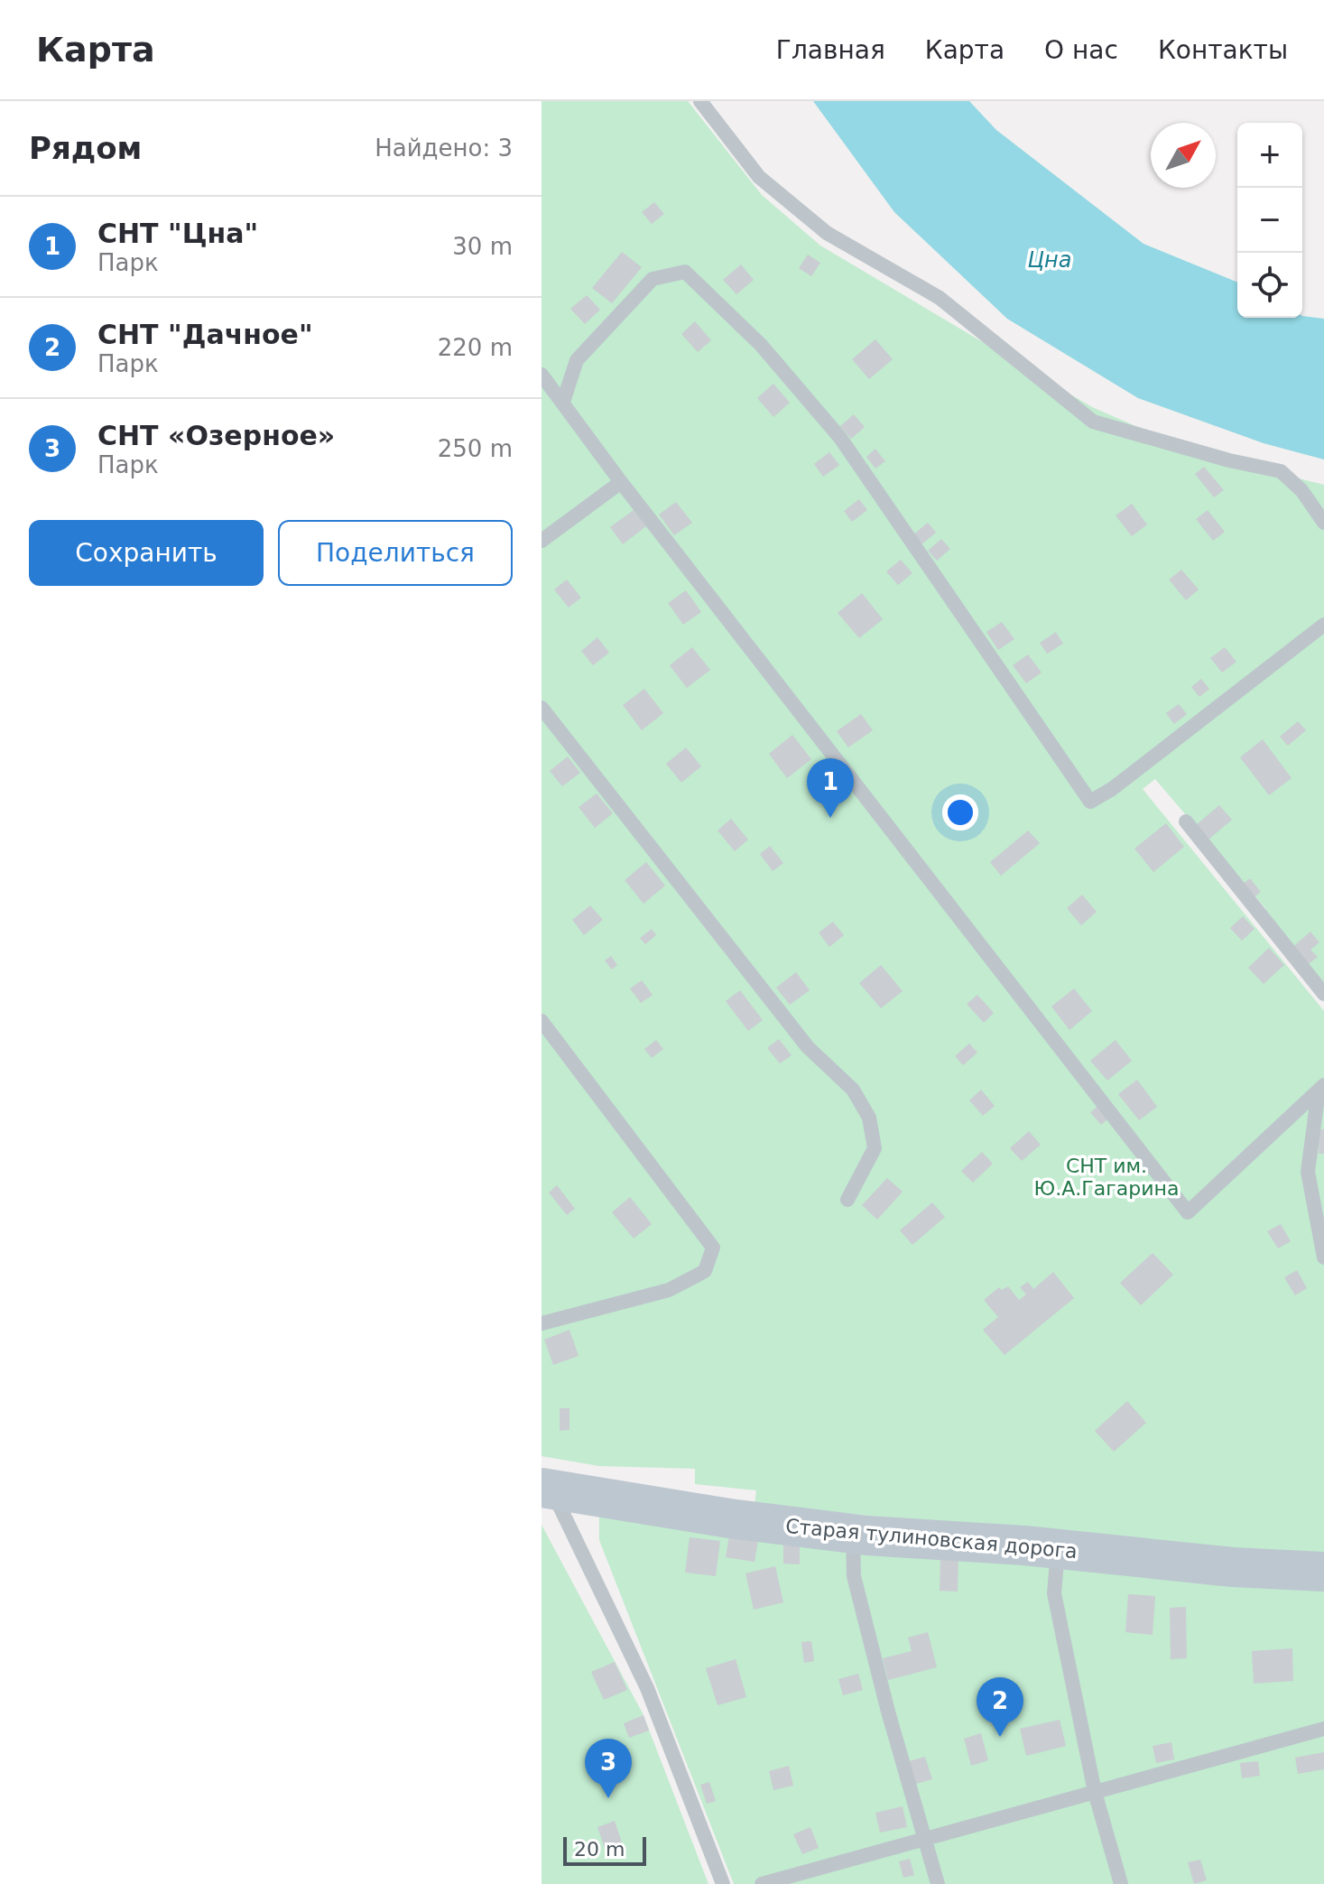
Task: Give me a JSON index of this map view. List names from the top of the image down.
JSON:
{
  "streets": {
    "street": ["Старая тулиновская дорога"]
  },
  "water": ["Цна"],
  "parks": ["СНТ им. Ю.А.Гагарина"],
  "scale_bar": "20 m",
  "north": "top right",
  "page": {
    "header": "Карта",
    "nav": [
      "Главная",
      "Карта",
      "О нас",
      "Контакты"
    ],
    "heading": ["Рядом", "Найдено: 3"],
    "map_buttons": ["+", "−"],
    "list": [
      {
        "mark": "1",
        "name": "СНТ \"Цна\"",
        "note": "Парк",
        "value": "30 m"
      },
      {
        "mark": "2",
        "name": "СНТ \"Дачное\"",
        "note": "Парк",
        "value": "220 m"
      },
      {
        "mark": "3",
        "name": "СНТ «Озерное»",
        "note": "Парк",
        "value": "250 m"
      }
    ],
    "buttons": ["Сохранить", "Поделиться"],
    "pins": ["1", "2", "3"],
    "scale": "20 m"
  }
}
